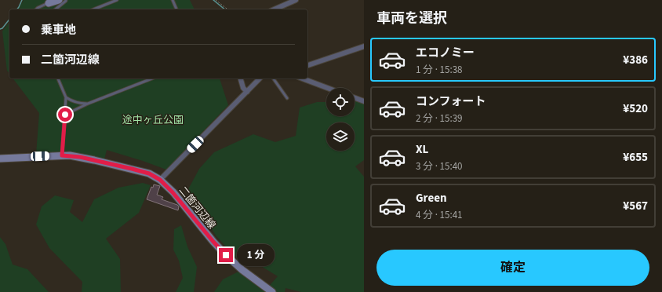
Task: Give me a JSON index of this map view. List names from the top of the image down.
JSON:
{
  "streets": {
    "main road": ["二箇河辺線"]
  },
  "parks": ["途中ヶ丘公園"],
  "page": {
    "heading": "車両を選択",
    "banner": ["乗車地", "二箇河辺線"],
    "list": [
      {
        "name": "エコノミー",
        "note": "1 分 · 15:38",
        "value": "¥386"
      },
      {
        "name": "コンフォート",
        "note": "2 分 · 15:39",
        "value": "¥520"
      },
      {
        "name": "XL",
        "note": "3 分 · 15:40",
        "value": "¥655"
      },
      {
        "name": "Green",
        "note": "4 分 · 15:41",
        "value": "¥567"
      }
    ],
    "buttons": "確定",
    "bubble": "1 分"
  }
}
